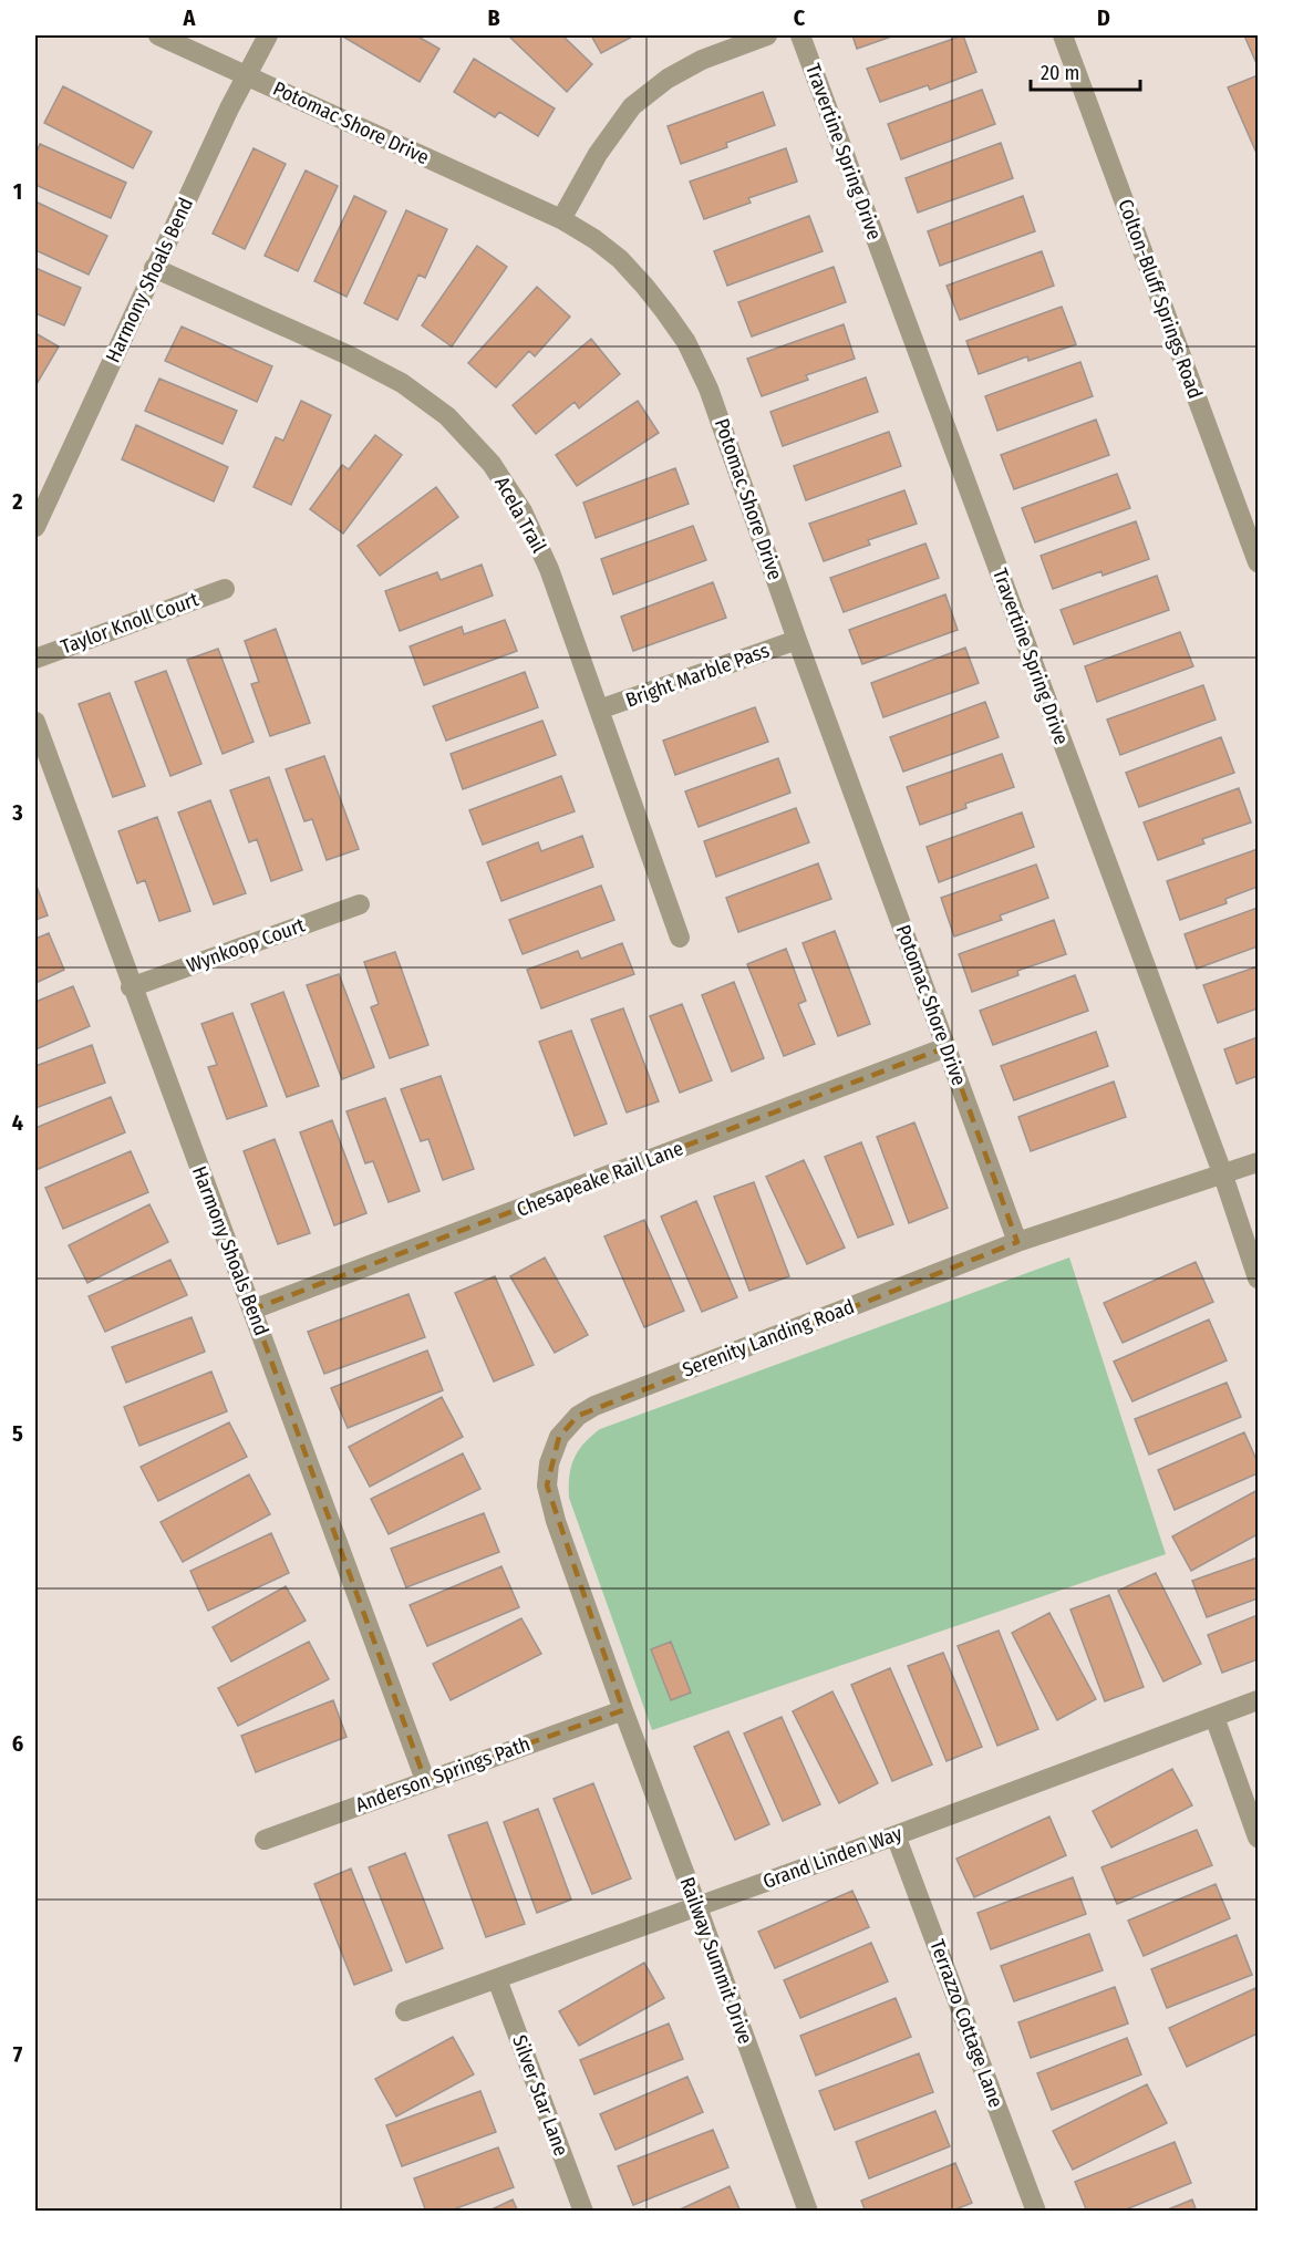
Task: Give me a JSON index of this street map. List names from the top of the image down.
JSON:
{
  "streets": {
    "street": [
      "Potomac Shore Drive",
      "Travertine Spring Drive",
      "Harmony Shoals Bend",
      "Colton-Bluff Springs Road",
      "Acela Trail",
      "Taylor Knoll Court",
      "Bright Marble Pass",
      "Wynkoop Court",
      "Chesapeake Rail Lane",
      "Serenity Landing Road",
      "Anderson Springs Path",
      "Grand Linden Way",
      "Railway Summit Drive",
      "Terrazzo Cottage Lane",
      "Silver Star Lane"
    ]
  },
  "crossings": [
    ["Potomac Shore Drive", "Harmony Shoals Bend"],
    ["Potomac Shore Drive", "Bright Marble Pass"],
    ["Potomac Shore Drive", "Chesapeake Rail Lane"],
    ["Potomac Shore Drive", "Serenity Landing Road"],
    ["Travertine Spring Drive", "Serenity Landing Road"],
    ["Harmony Shoals Bend", "Acela Trail"],
    ["Harmony Shoals Bend", "Wynkoop Court"],
    ["Harmony Shoals Bend", "Chesapeake Rail Lane"],
    ["Harmony Shoals Bend", "Anderson Springs Path"],
    ["Acela Trail", "Bright Marble Pass"],
    ["Serenity Landing Road", "Anderson Springs Path"],
    ["Serenity Landing Road", "Railway Summit Drive"],
    ["Anderson Springs Path", "Railway Summit Drive"],
    ["Grand Linden Way", "Railway Summit Drive"],
    ["Grand Linden Way", "Terrazzo Cottage Lane"],
    ["Grand Linden Way", "Silver Star Lane"]
  ],
  "scale_bar": "20 m",
  "grid": {
    "columns": [
      "A",
      "B",
      "C",
      "D"
    ],
    "rows": [
      "1",
      "2",
      "3",
      "4",
      "5",
      "6",
      "7"
    ]
  }
}
